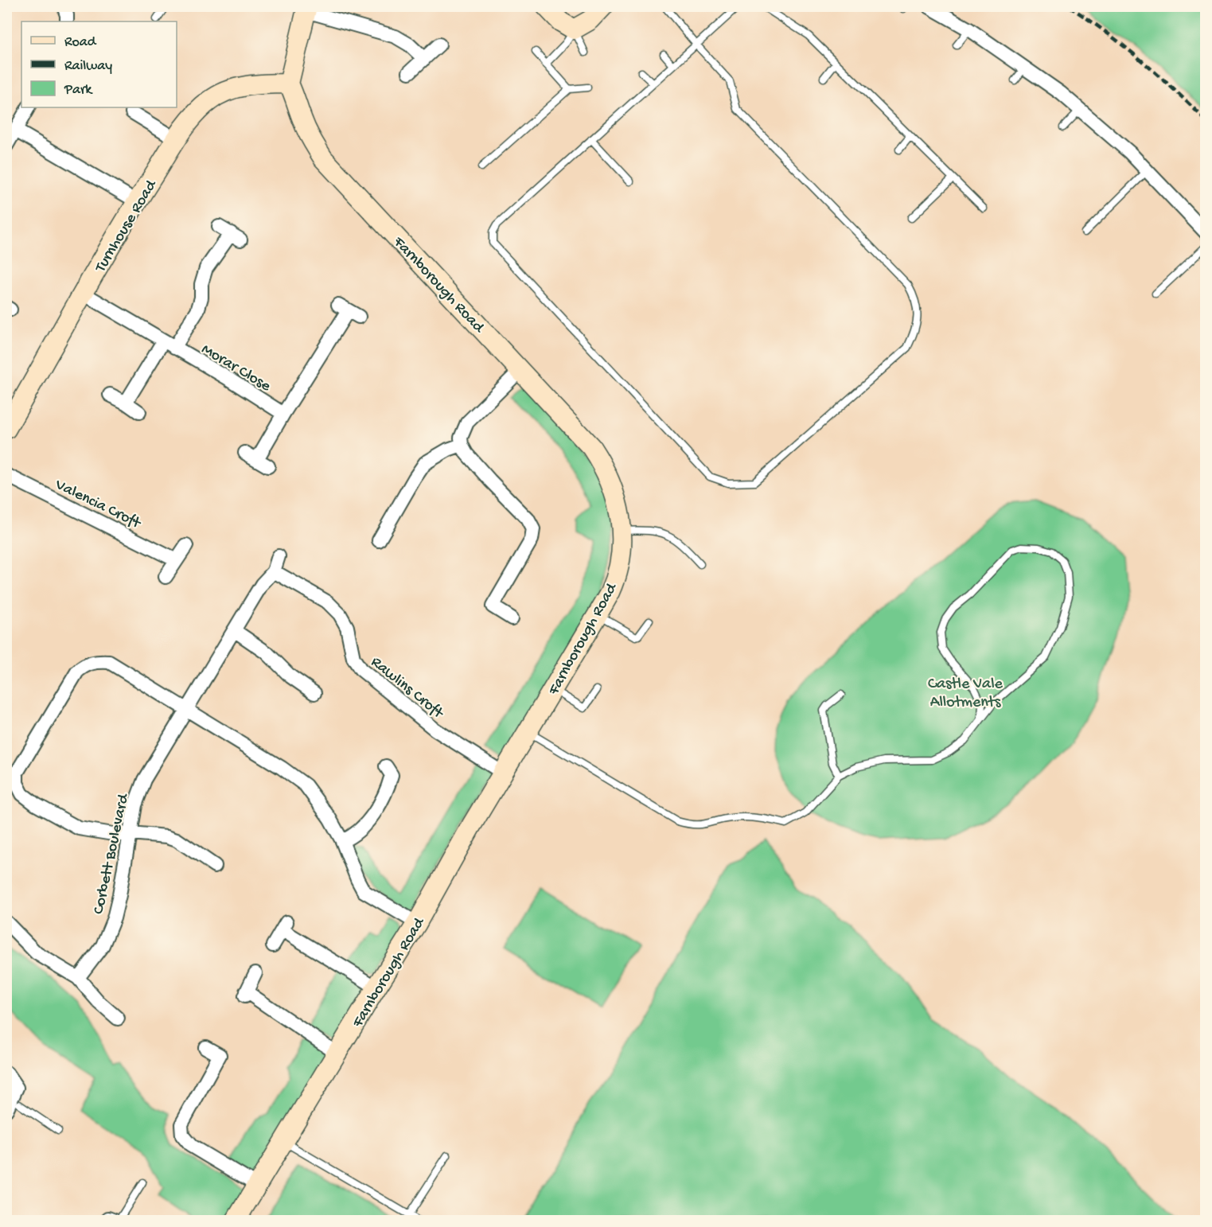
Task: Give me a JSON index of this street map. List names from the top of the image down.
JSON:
{
  "streets": {
    "street": [
      "Turnhouse Road",
      "Farnborough Road",
      "Morar Close",
      "Valencia Croft",
      "Rawlins Croft",
      "Corbett Boulevard"
    ]
  },
  "crossings": [
    ["Turnhouse Road", "Farnborough Road"],
    ["Turnhouse Road", "Morar Close"],
    ["Farnborough Road", "Rawlins Croft"],
    ["Rawlins Croft", "Corbett Boulevard"]
  ],
  "parks": ["Castle Vale Allotments"],
  "legend": ["Road", "Railway", "Park"]
}
